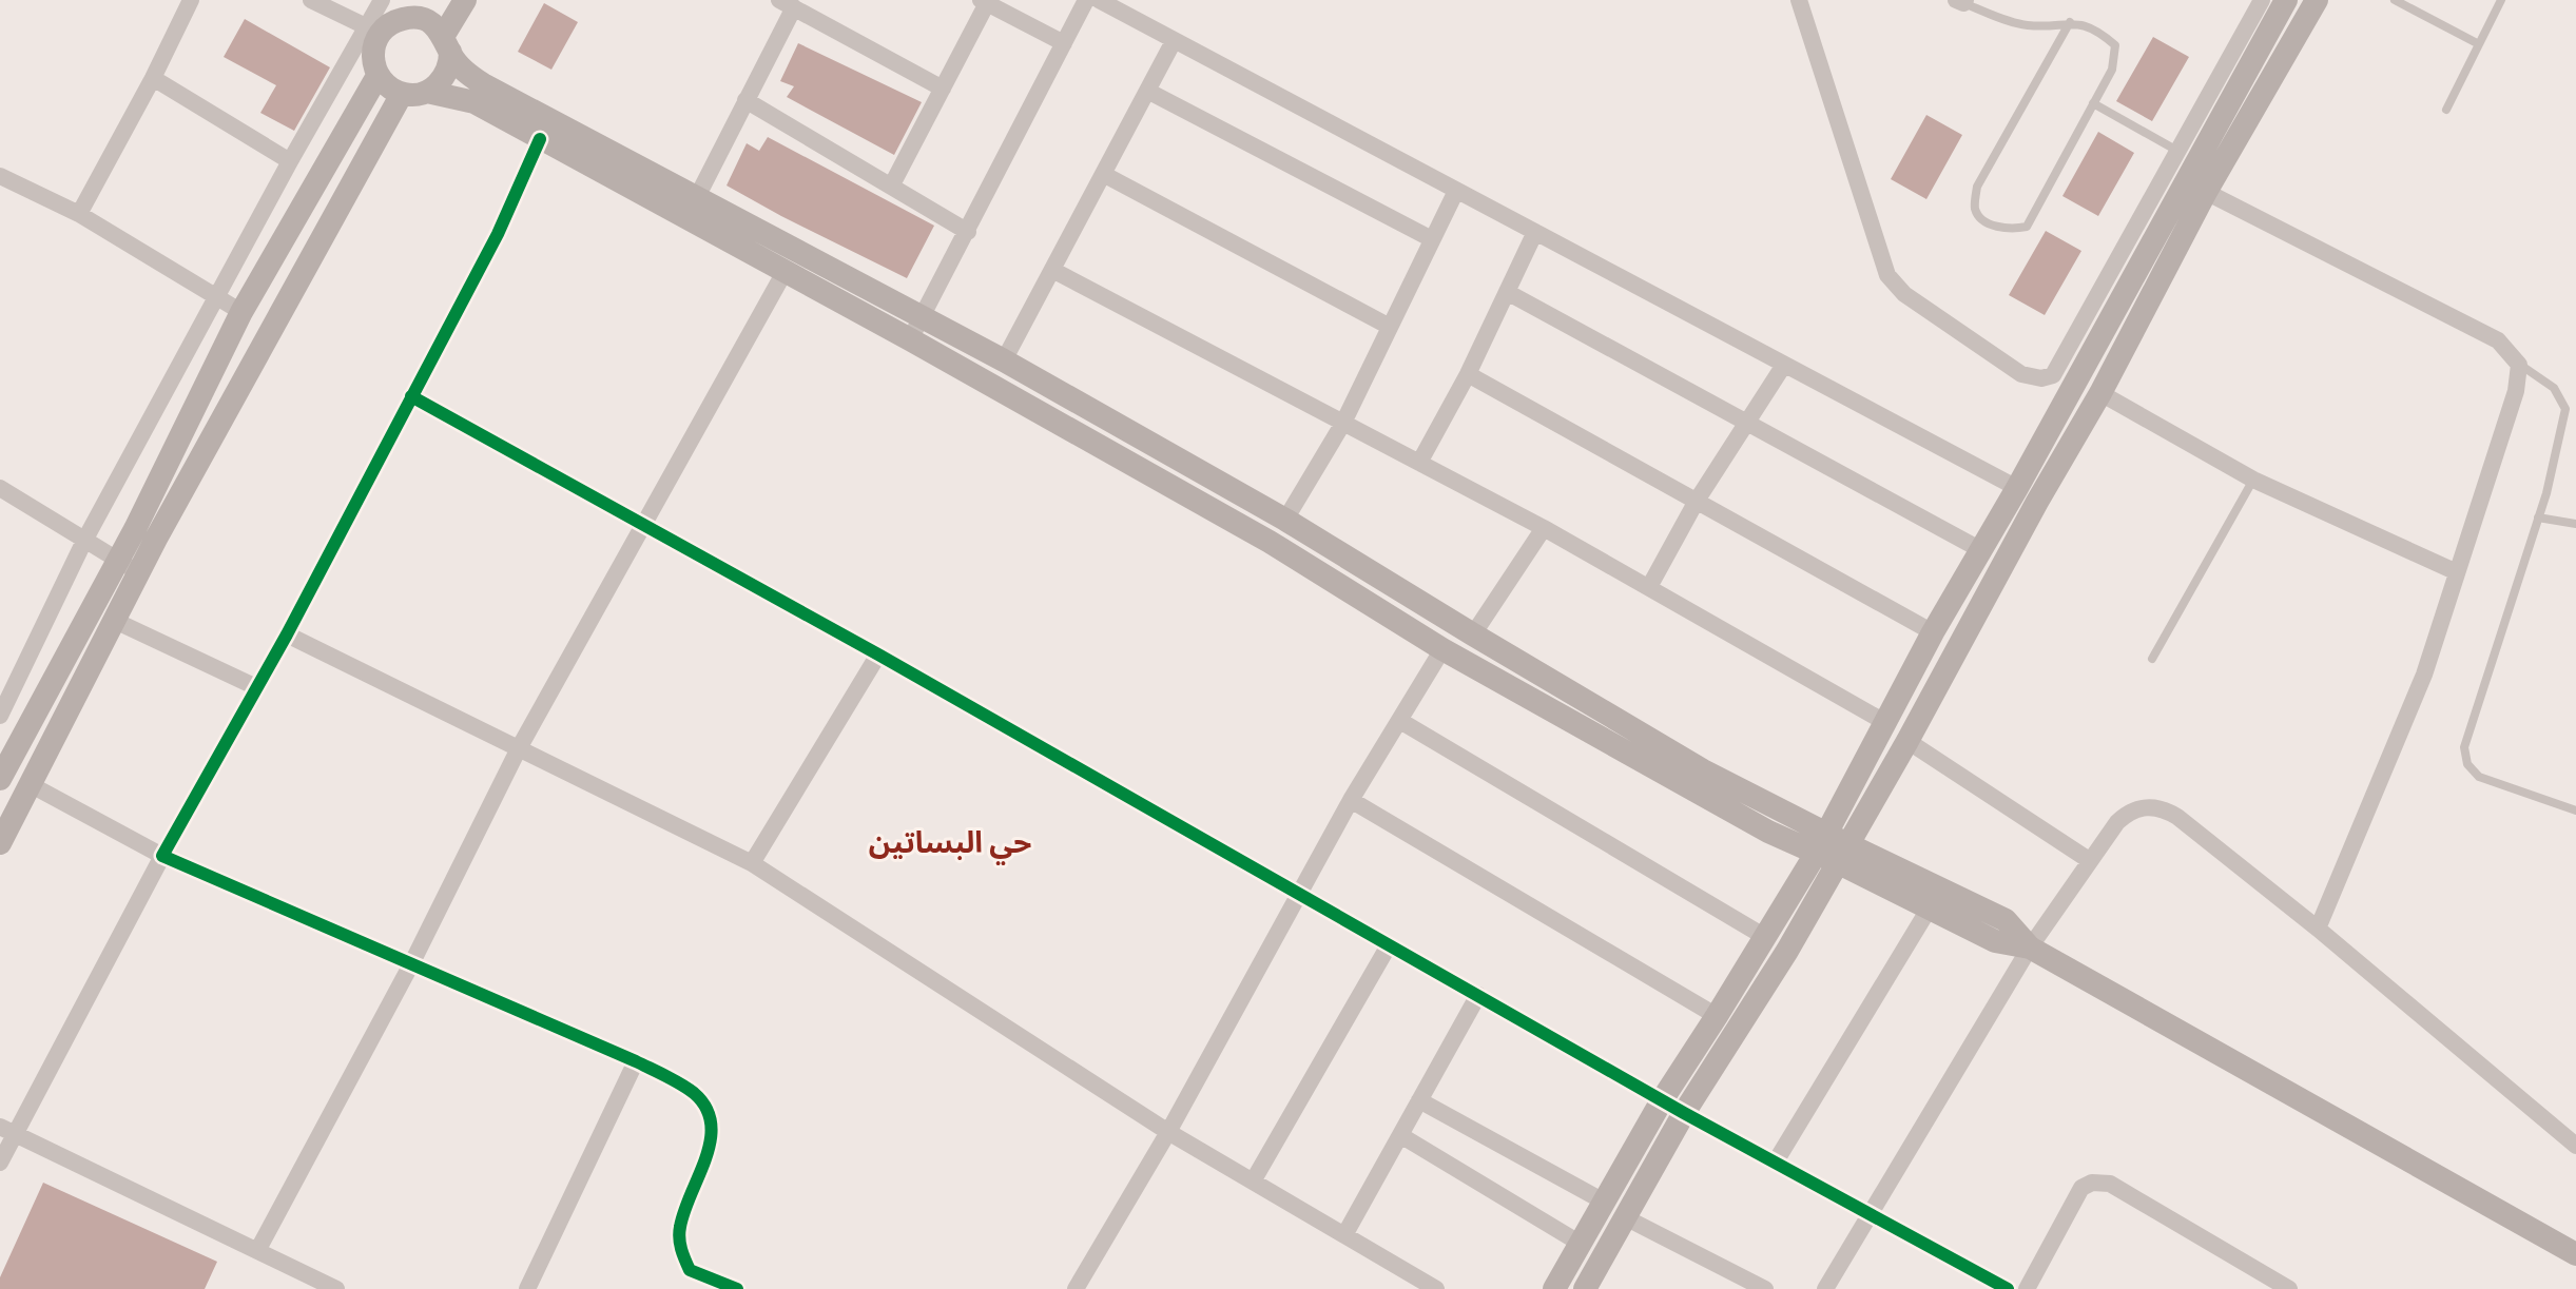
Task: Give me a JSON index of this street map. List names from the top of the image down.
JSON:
{
  "districts": ["حي البساتين"]
}
